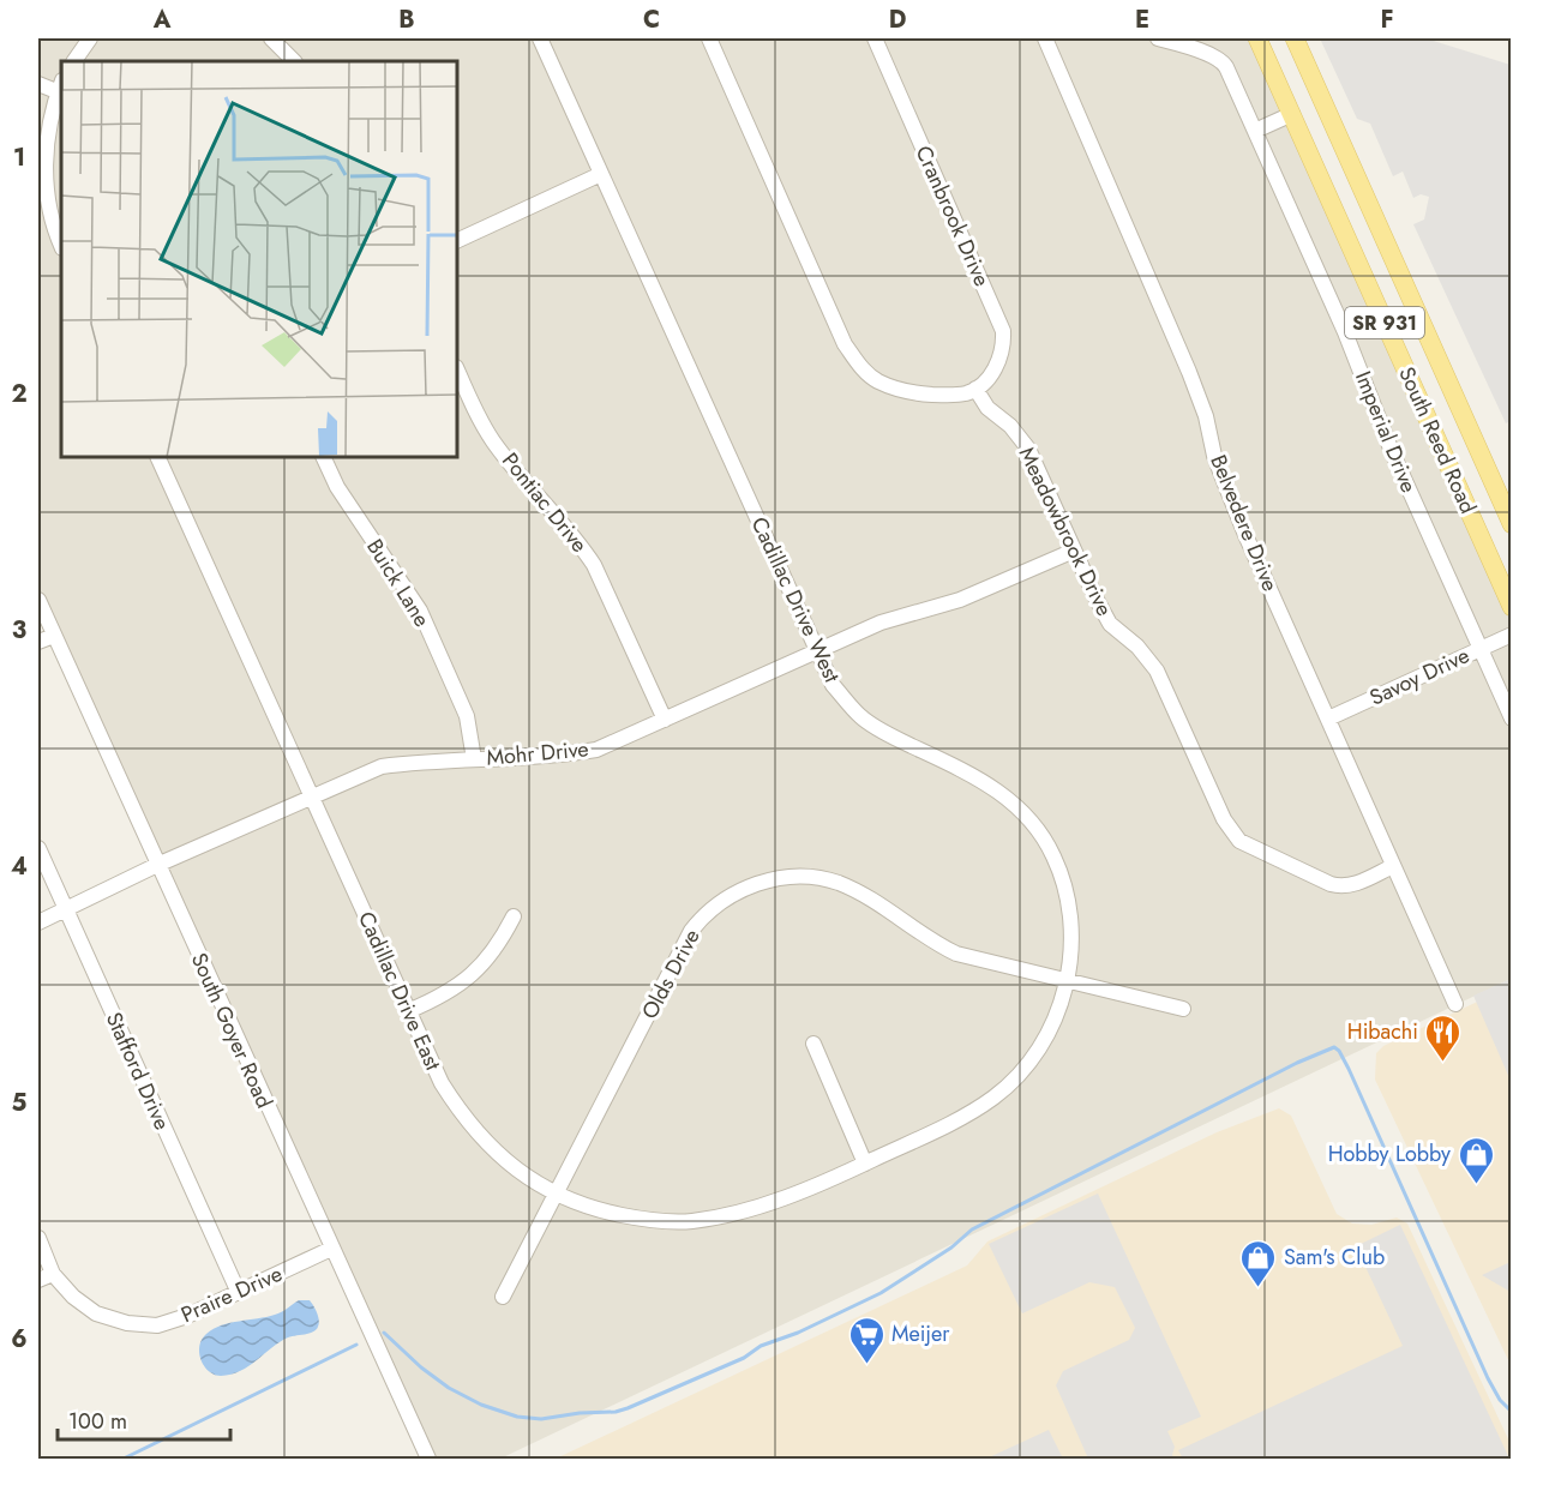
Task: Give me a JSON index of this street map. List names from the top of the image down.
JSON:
{
  "streets": {
    "main road": ["SR 931", "South Reed Road"],
    "street": [
      "Cranbrook Drive",
      "Imperial Drive",
      "Pontiac Drive",
      "Belvedere Drive",
      "Meadowbrook Drive",
      "Buick Lane",
      "Cadillac Drive West",
      "Savoy Drive",
      "Mohr Drive",
      "Olds Drive",
      "Cadillac Drive East",
      "South Goyer Road",
      "Stafford Drive",
      "Praire Drive"
    ]
  },
  "crossings": [
    ["Cranbrook Drive", "Meadowbrook Drive"],
    ["Imperial Drive", "Savoy Drive"],
    ["Pontiac Drive", "Mohr Drive"],
    ["Belvedere Drive", "Meadowbrook Drive"],
    ["Belvedere Drive", "Savoy Drive"],
    ["Meadowbrook Drive", "Mohr Drive"],
    ["Buick Lane", "Mohr Drive"],
    ["Cadillac Drive West", "Mohr Drive"],
    ["Cadillac Drive West", "Olds Drive"],
    ["Cadillac Drive West", "Cadillac Drive East"],
    ["Mohr Drive", "Cadillac Drive East"],
    ["Mohr Drive", "South Goyer Road"],
    ["Mohr Drive", "Stafford Drive"],
    ["Olds Drive", "Cadillac Drive East"],
    ["South Goyer Road", "Praire Drive"],
    ["Stafford Drive", "Praire Drive"]
  ],
  "places": {
    "restaurant": ["Hibachi"],
    "shop": ["Hobby Lobby", "Sam's Club"],
    "supermarket": ["Meijer"]
  },
  "scale_bar": "100 m",
  "grid": {
    "columns": [
      "A",
      "B",
      "C",
      "D",
      "E",
      "F"
    ],
    "rows": [
      "1",
      "2",
      "3",
      "4",
      "5",
      "6"
    ]
  }
}
